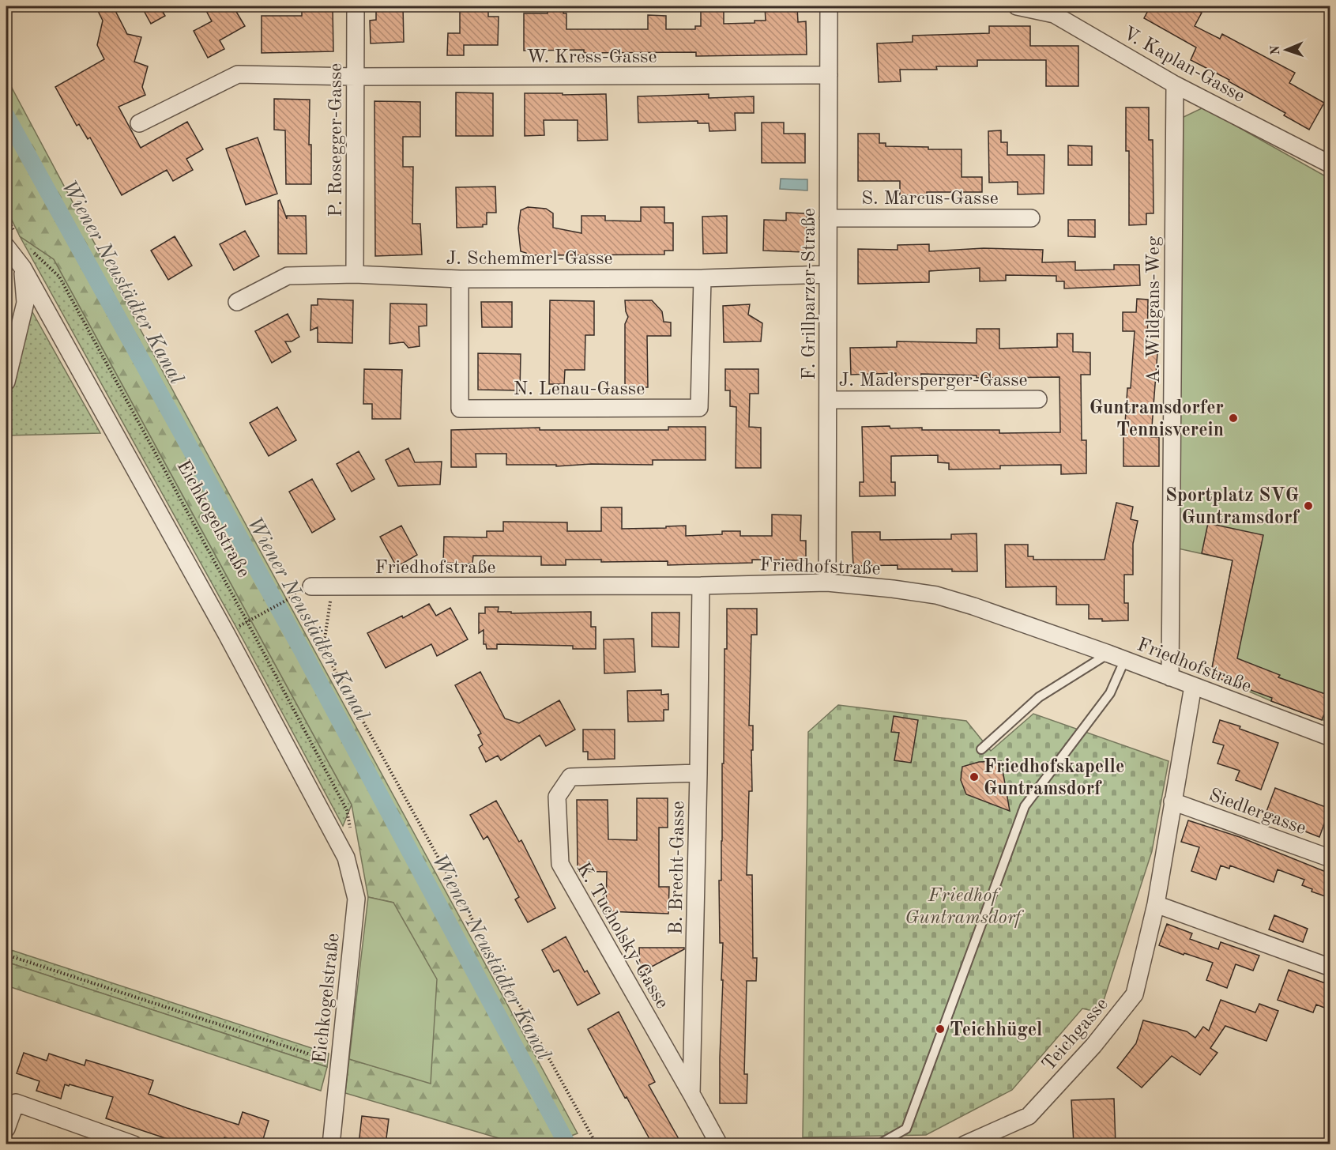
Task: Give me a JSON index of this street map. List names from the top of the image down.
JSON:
{
  "streets": {
    "street": [
      "W. Kress-Gasse",
      "V. Kaplan-Gasse",
      "P. Rosegger-Gasse",
      "S. Marcus-Gasse",
      "J. Schemmerl-Gasse",
      "F. Grillparzer-Straße",
      "A. Wildgans-Weg",
      "J. Madersperger-Gasse",
      "N. Lenau-Gasse",
      "Eichkogelstraße",
      "Friedhofstraße",
      "Siedlergasse",
      "B. Brecht-Gasse",
      "K. Tucholsky-Gasse",
      "Teichgasse"
    ]
  },
  "crossings": [
    ["W. Kress-Gasse", "P. Rosegger-Gasse"],
    ["W. Kress-Gasse", "F. Grillparzer-Straße"],
    ["V. Kaplan-Gasse", "A. Wildgans-Weg"],
    ["P. Rosegger-Gasse", "J. Schemmerl-Gasse"],
    ["S. Marcus-Gasse", "F. Grillparzer-Straße"],
    ["J. Schemmerl-Gasse", "F. Grillparzer-Straße"],
    ["J. Schemmerl-Gasse", "N. Lenau-Gasse"],
    ["F. Grillparzer-Straße", "J. Madersperger-Gasse"],
    ["F. Grillparzer-Straße", "Friedhofstraße"],
    ["A. Wildgans-Weg", "Friedhofstraße"],
    ["Friedhofstraße", "B. Brecht-Gasse"],
    ["Friedhofstraße", "Teichgasse"],
    ["Siedlergasse", "Teichgasse"],
    ["B. Brecht-Gasse", "K. Tucholsky-Gasse"]
  ],
  "water": ["Wiener Neustädter Kanal"],
  "parks": ["Friedhof Guntramsdorf"],
  "places": [
    "Guntramsdorfer Tennisverein",
    "Sportplatz SVG Guntramsdorf",
    "Friedhofskapelle Guntramsdorf",
    "Teichhügel"
  ],
  "north": "left"
}
